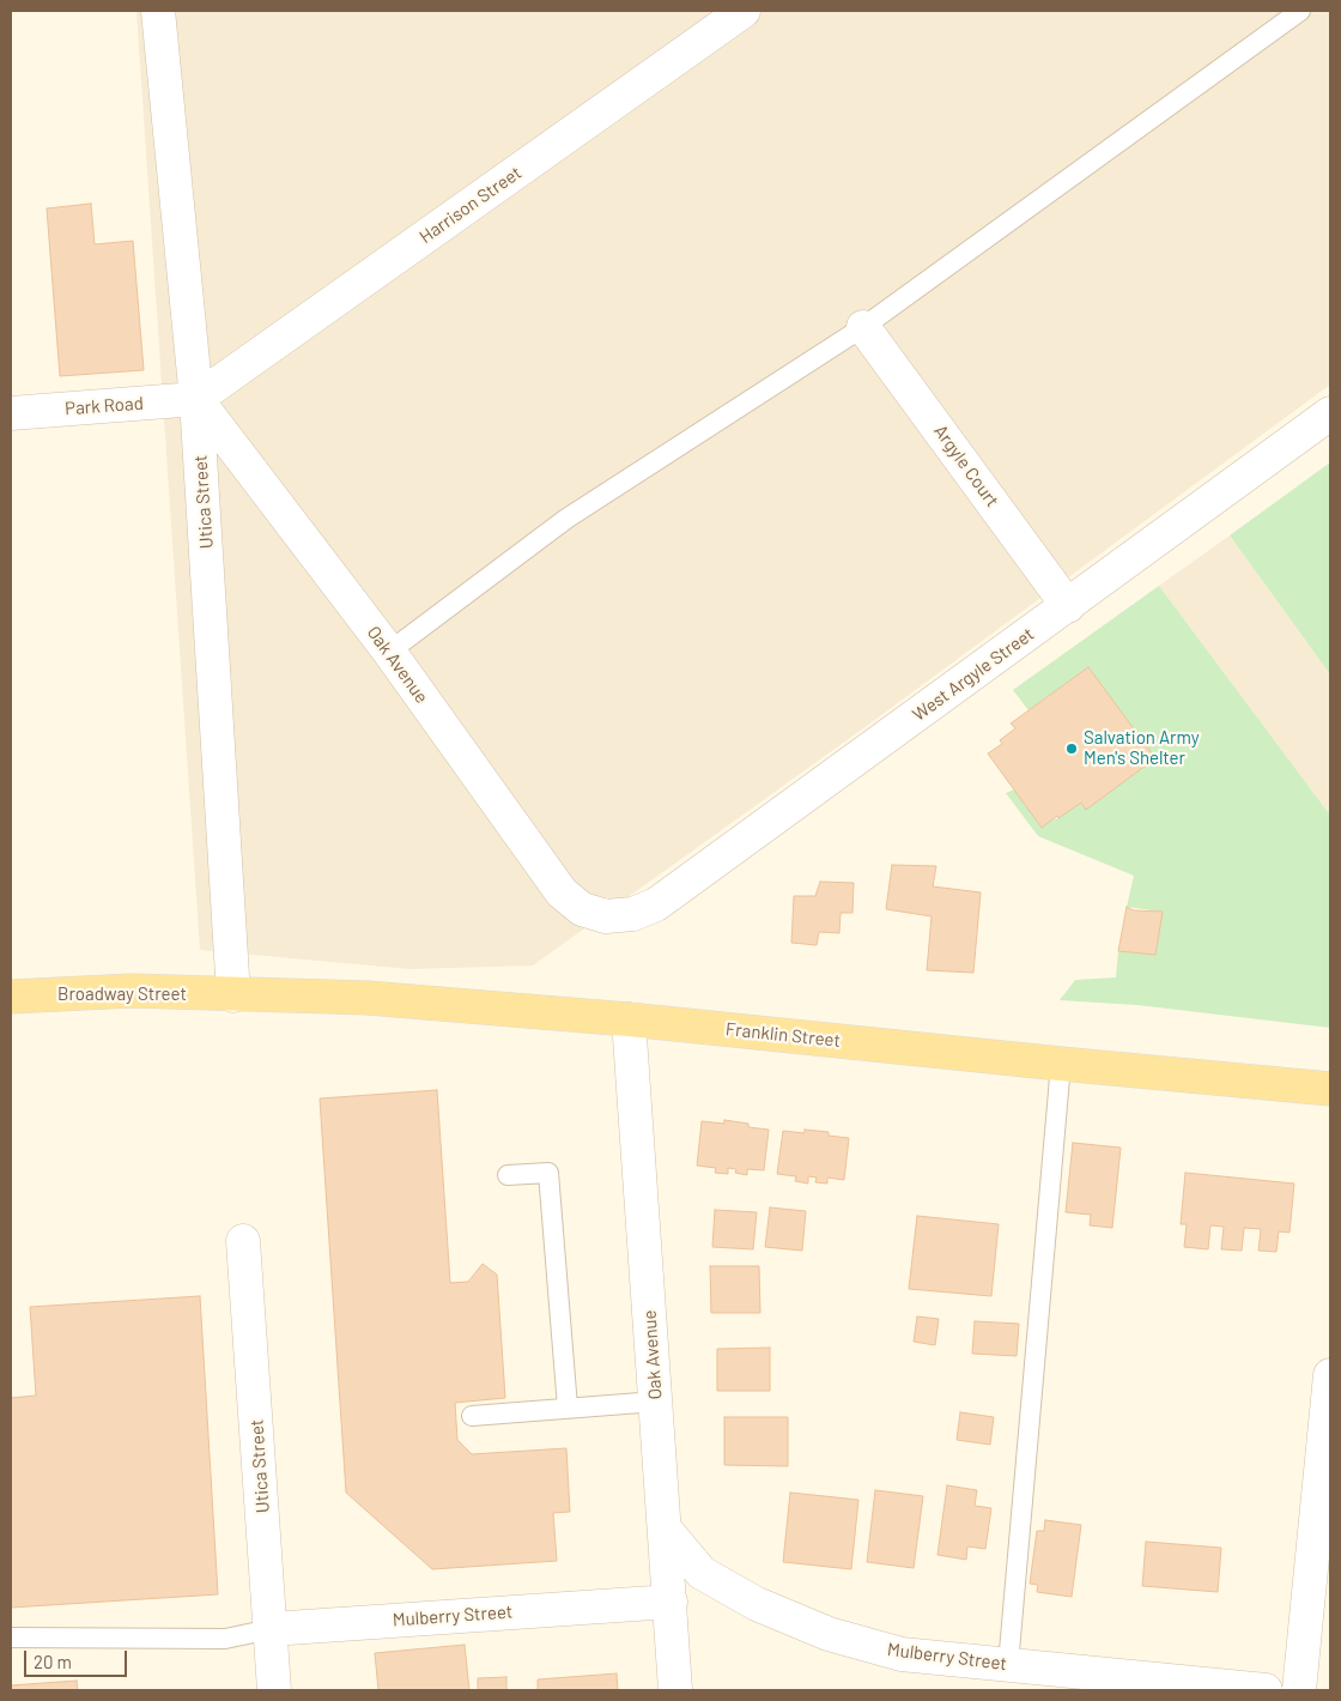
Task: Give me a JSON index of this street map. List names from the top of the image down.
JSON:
{
  "streets": {
    "main road": ["Broadway Street", "Franklin Street"],
    "street": [
      "Harrison Street",
      "Park Road",
      "Argyle Court",
      "Utica Street",
      "Oak Avenue",
      "West Argyle Street",
      "Mulberry Street"
    ]
  },
  "crossings": [
    ["Harrison Street", "Park Road"],
    ["Harrison Street", "Utica Street"],
    ["Harrison Street", "Oak Avenue"],
    ["Park Road", "Utica Street"],
    ["Park Road", "Oak Avenue"],
    ["Argyle Court", "West Argyle Street"],
    ["Utica Street", "Oak Avenue"],
    ["Utica Street", "Broadway Street"],
    ["Utica Street", "Franklin Street"],
    ["Utica Street", "Mulberry Street"],
    ["Oak Avenue", "West Argyle Street"],
    ["Oak Avenue", "Franklin Street"],
    ["Oak Avenue", "Mulberry Street"],
    ["Broadway Street", "Franklin Street"]
  ],
  "places": ["Salvation Army Men's Shelter"],
  "scale_bar": "20 m"
}
